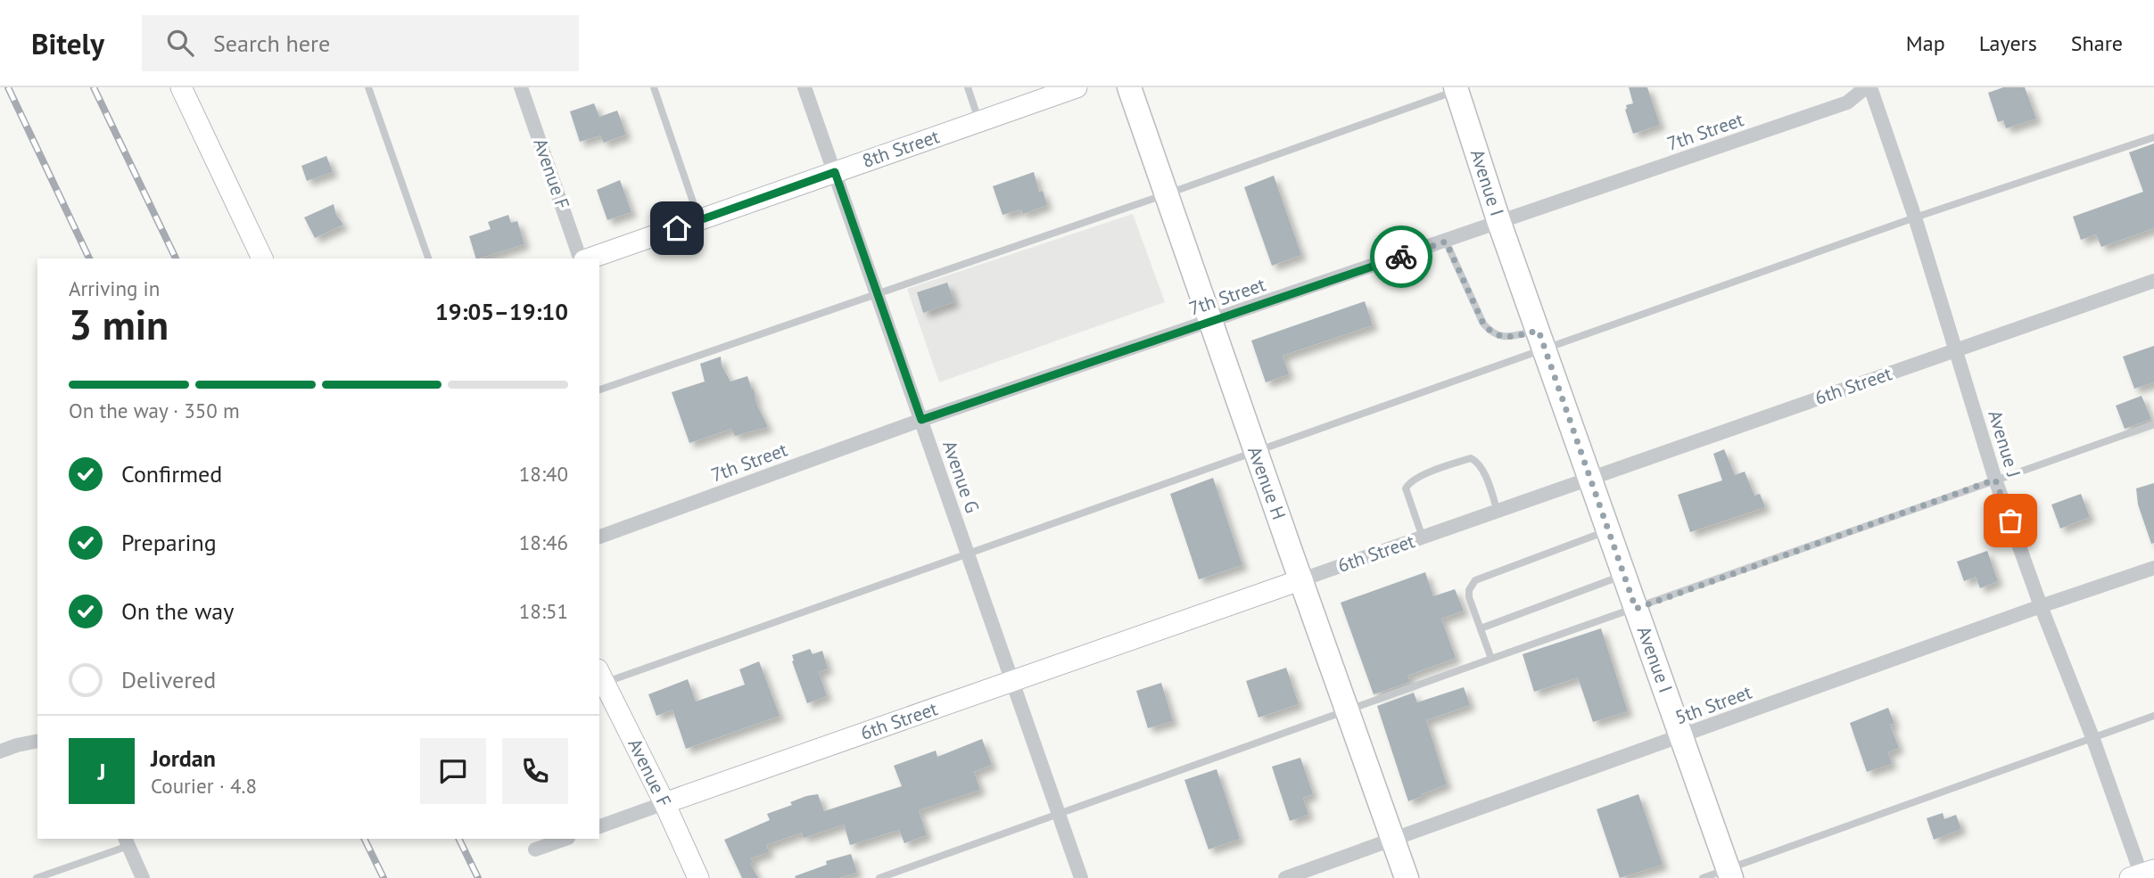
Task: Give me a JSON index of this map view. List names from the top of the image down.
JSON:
{
  "streets": {
    "main road": ["Avenue I", "Avenue H"],
    "street": [
      "7th Street",
      "8th Street",
      "Avenue F",
      "6th Street",
      "Avenue J",
      "Avenue G",
      "5th Street"
    ]
  },
  "crossings": [
    ["7th Street", "Avenue I"],
    ["7th Street", "Avenue J"],
    ["7th Street", "Avenue G"],
    ["7th Street", "Avenue H"],
    ["8th Street", "Avenue G"],
    ["Avenue F", "6th Street"],
    ["Avenue I", "6th Street"],
    ["Avenue I", "5th Street"],
    ["6th Street", "Avenue J"],
    ["6th Street", "Avenue G"],
    ["6th Street", "Avenue H"],
    ["Avenue J", "5th Street"],
    ["Avenue H", "5th Street"]
  ],
  "page": {
    "header": "Bitely",
    "search": "Search here",
    "nav": ["Map", "Layers", "Share"],
    "heading": ["3 min", "Arriving in", "19:05–19:10"],
    "panel": ["Jordan", "Courier · 4.8"],
    "bar": "On the way · 350 m",
    "list": [
      ["Confirmed", "18:40"],
      ["Preparing", "18:46"],
      ["On the way", "18:51"],
      "Delivered"
    ],
    "round": "J"
  }
}
